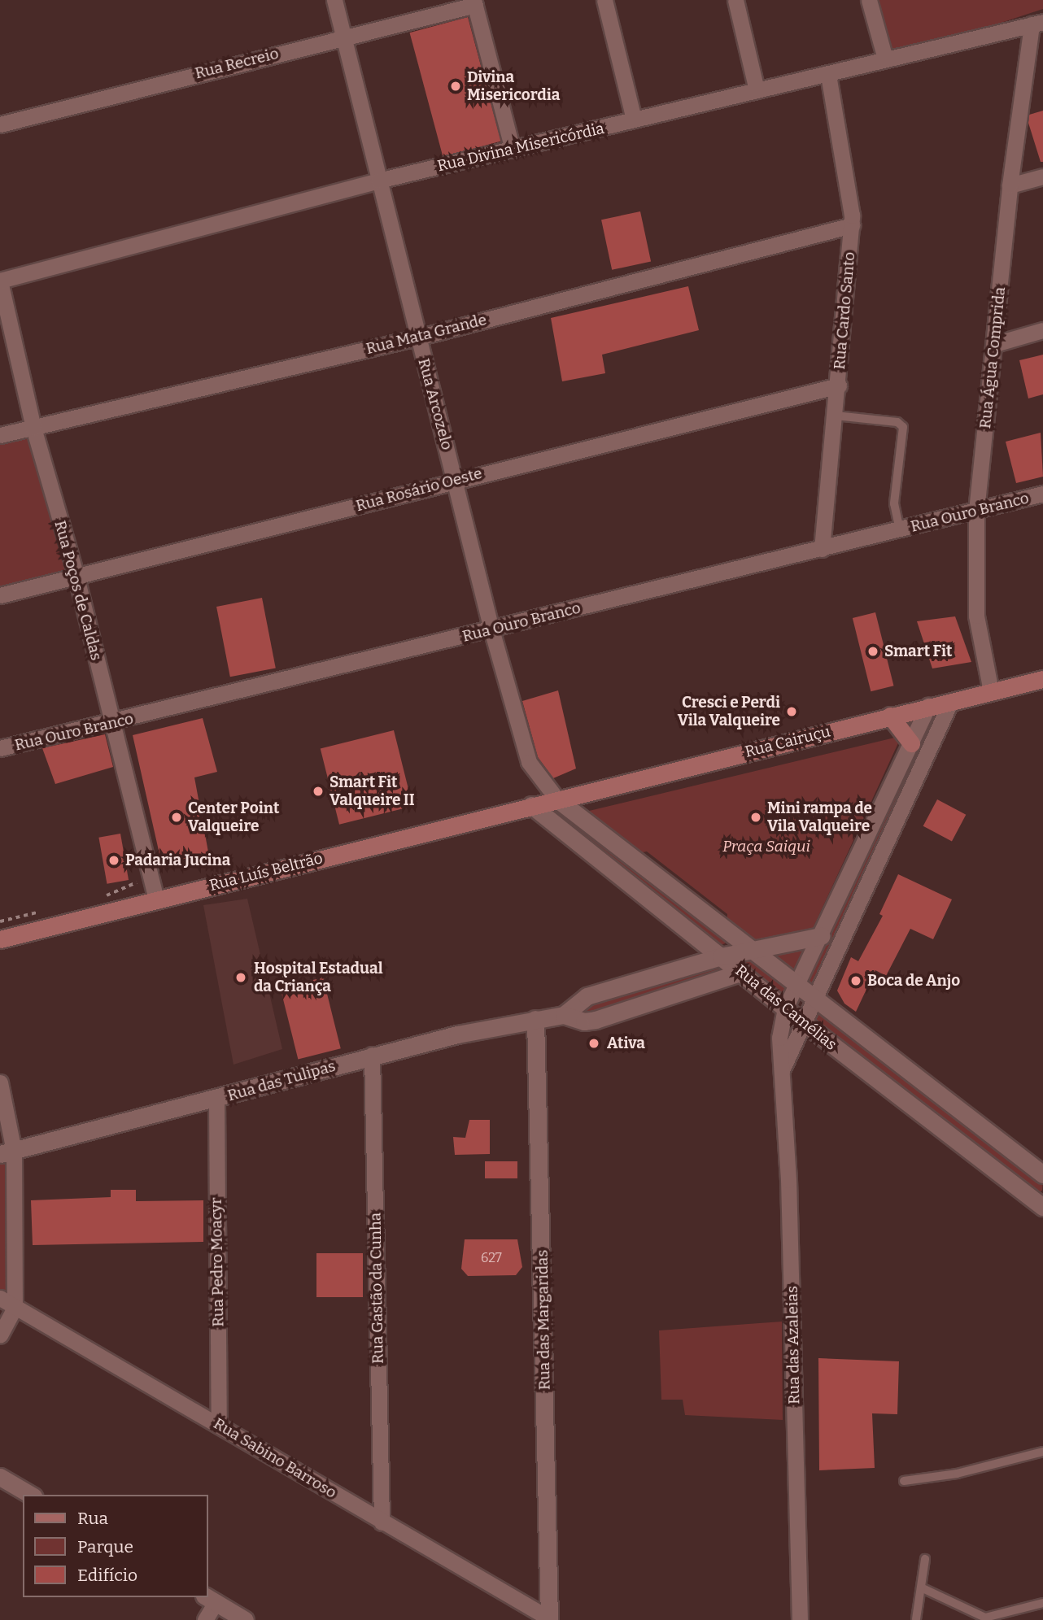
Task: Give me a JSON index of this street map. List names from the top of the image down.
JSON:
{
  "streets": {
    "main road": ["Rua Cairuçu", "Rua Luís Beltrão"],
    "street": [
      "Rua Recreio",
      "Rua Divina Misericórdia",
      "Rua Cardo Santo",
      "Rua Mata Grande",
      "Rua Água Comprida",
      "Rua Arcozelo",
      "Rua Rosário Oeste",
      "Rua Ouro Branco",
      "Rua Poços de Caldas",
      "Rua das Camélias",
      "Rua das Tulipas",
      "Rua Pedro Moacyr",
      "Rua Gastão da Cunha",
      "Rua das Margaridas",
      "Rua das Azaleias",
      "Rua Sabino Barroso"
    ]
  },
  "crossings": [
    ["Rua Recreio", "Rua Arcozelo"],
    ["Rua Divina Misericórdia", "Rua Cardo Santo"],
    ["Rua Divina Misericórdia", "Rua Água Comprida"],
    ["Rua Divina Misericórdia", "Rua Arcozelo"],
    ["Rua Divina Misericórdia", "Rua Poços de Caldas"],
    ["Rua Cardo Santo", "Rua Mata Grande"],
    ["Rua Cardo Santo", "Rua Rosário Oeste"],
    ["Rua Cardo Santo", "Rua Ouro Branco"],
    ["Rua Mata Grande", "Rua Arcozelo"],
    ["Rua Mata Grande", "Rua Poços de Caldas"],
    ["Rua Água Comprida", "Rua Ouro Branco"],
    ["Rua Água Comprida", "Rua Cairuçu"],
    ["Rua Arcozelo", "Rua Rosário Oeste"],
    ["Rua Arcozelo", "Rua Ouro Branco"],
    ["Rua Arcozelo", "Rua Cairuçu"],
    ["Rua Arcozelo", "Rua das Camélias"],
    ["Rua Rosário Oeste", "Rua Poços de Caldas"],
    ["Rua Ouro Branco", "Rua Poços de Caldas"],
    ["Rua Poços de Caldas", "Rua Luís Beltrão"],
    ["Rua Cairuçu", "Rua Luís Beltrão"],
    ["Rua Cairuçu", "Rua das Camélias"],
    ["Rua Luís Beltrão", "Rua das Camélias"],
    ["Rua das Camélias", "Rua das Tulipas"],
    ["Rua das Camélias", "Rua das Azaleias"],
    ["Rua das Tulipas", "Rua Pedro Moacyr"],
    ["Rua das Tulipas", "Rua Gastão da Cunha"],
    ["Rua das Tulipas", "Rua das Margaridas"],
    ["Rua Pedro Moacyr", "Rua Sabino Barroso"],
    ["Rua Gastão da Cunha", "Rua Sabino Barroso"],
    ["Rua das Margaridas", "Rua Sabino Barroso"]
  ],
  "parks": ["Praça Saiqui"],
  "places": [
    "Divina Misericordia",
    "Smart Fit",
    "Cresci e Perdi Vila Valqueire",
    "Smart Fit Valqueire II",
    "Center Point Valqueire",
    "Mini rampa de Vila Valqueire",
    "Padaria Jucina",
    "Hospital Estadual da Criança",
    "Boca de Anjo",
    "Ativa"
  ],
  "house_numbers": ["627"],
  "legend": ["Rua", "Parque", "Edifício"]
}
